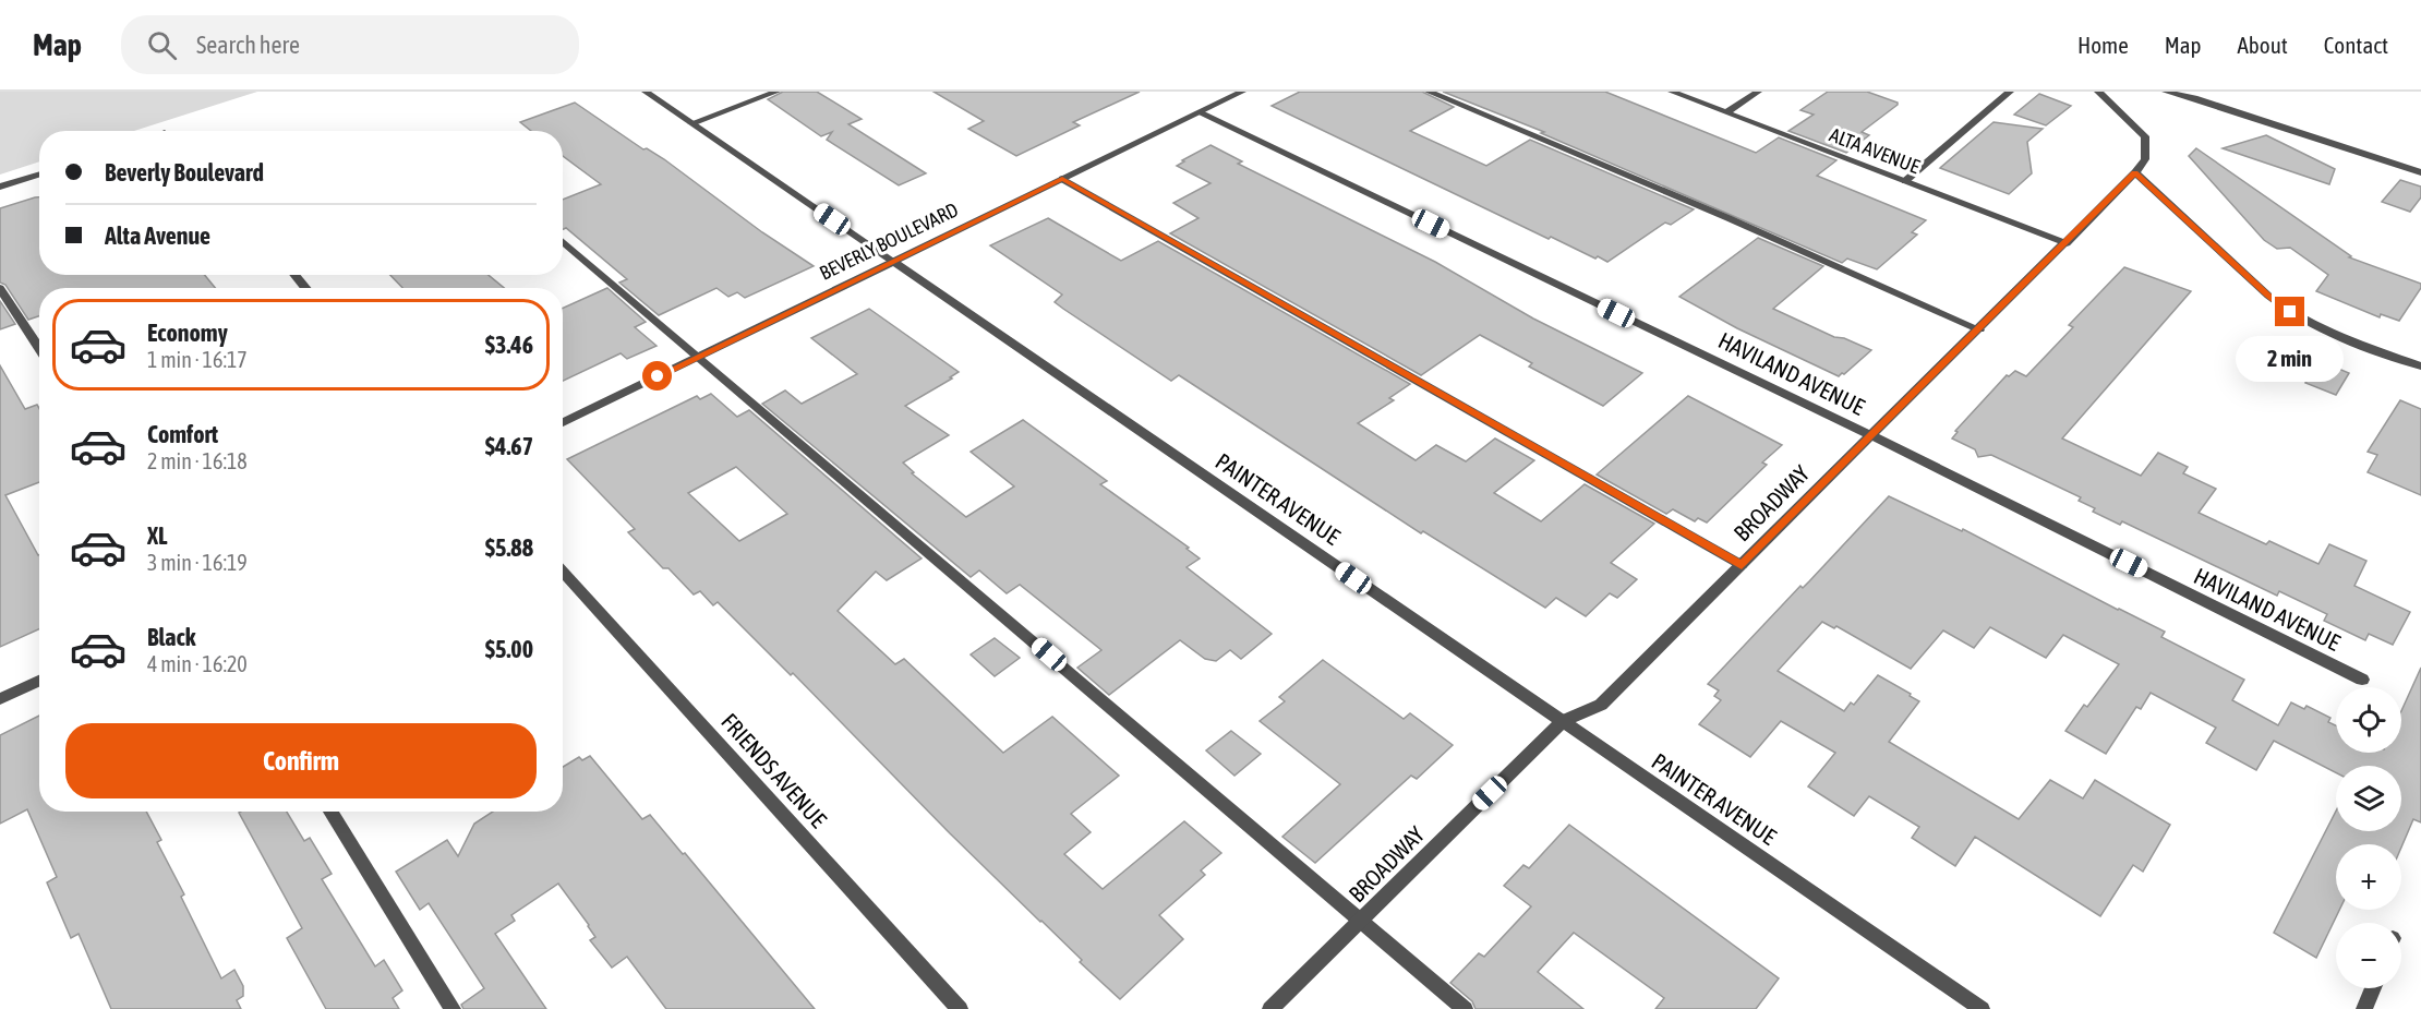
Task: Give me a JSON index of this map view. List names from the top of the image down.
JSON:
{
  "streets": {
    "street": [
      "ALTA AVENUE",
      "BEVERLY BOULEVARD",
      "HAVILAND AVENUE",
      "PAINTER AVENUE",
      "BROADWAY",
      "FRIENDS AVENUE"
    ]
  },
  "crossings": [
    ["ALTA AVENUE", "BROADWAY"],
    ["BEVERLY BOULEVARD", "HAVILAND AVENUE"],
    ["BEVERLY BOULEVARD", "PAINTER AVENUE"],
    ["HAVILAND AVENUE", "BROADWAY"],
    ["PAINTER AVENUE", "BROADWAY"]
  ],
  "page": {
    "header": "Map",
    "search": "Search here",
    "nav": [
      "Home",
      "Map",
      "About",
      "Contact"
    ],
    "banner": ["Beverly Boulevard", "Alta Avenue"],
    "list": [
      {
        "name": "Economy",
        "note": "1 min · 16:17",
        "value": "$3.46"
      },
      {
        "name": "Comfort",
        "note": "2 min · 16:18",
        "value": "$4.67"
      },
      {
        "name": "XL",
        "note": "3 min · 16:19",
        "value": "$5.88"
      },
      {
        "name": "Black",
        "note": "4 min · 16:20",
        "value": "$5.00"
      }
    ],
    "bubble": "2 min",
    "map_buttons": ["+", "−"],
    "buttons": "Confirm"
  }
}
